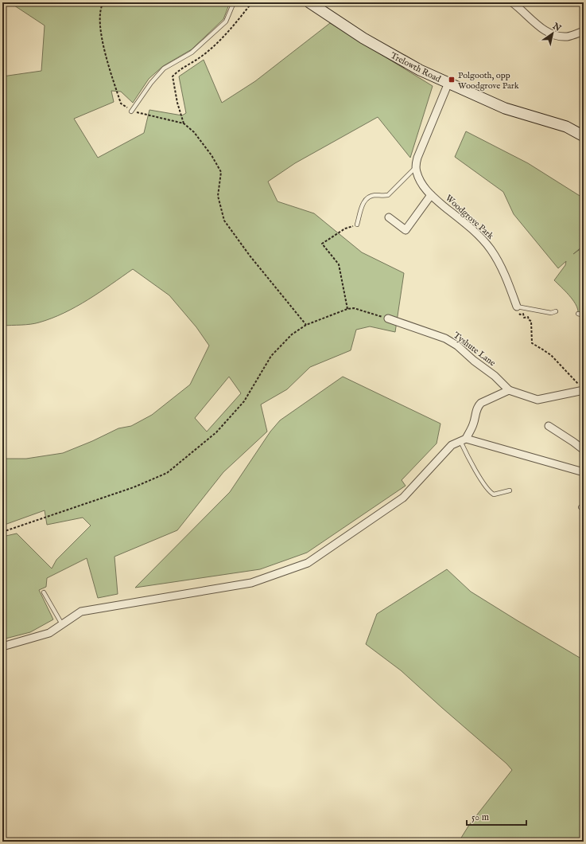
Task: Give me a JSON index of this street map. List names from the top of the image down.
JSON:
{
  "streets": {
    "street": ["Trelowth Road", "Woodgrove Park", "Tyshute Lane"]
  },
  "places": {
    "transit": ["Polgooth, opp Woodgrove Park"]
  },
  "scale_bar": "50 m",
  "north": "top right"
}
